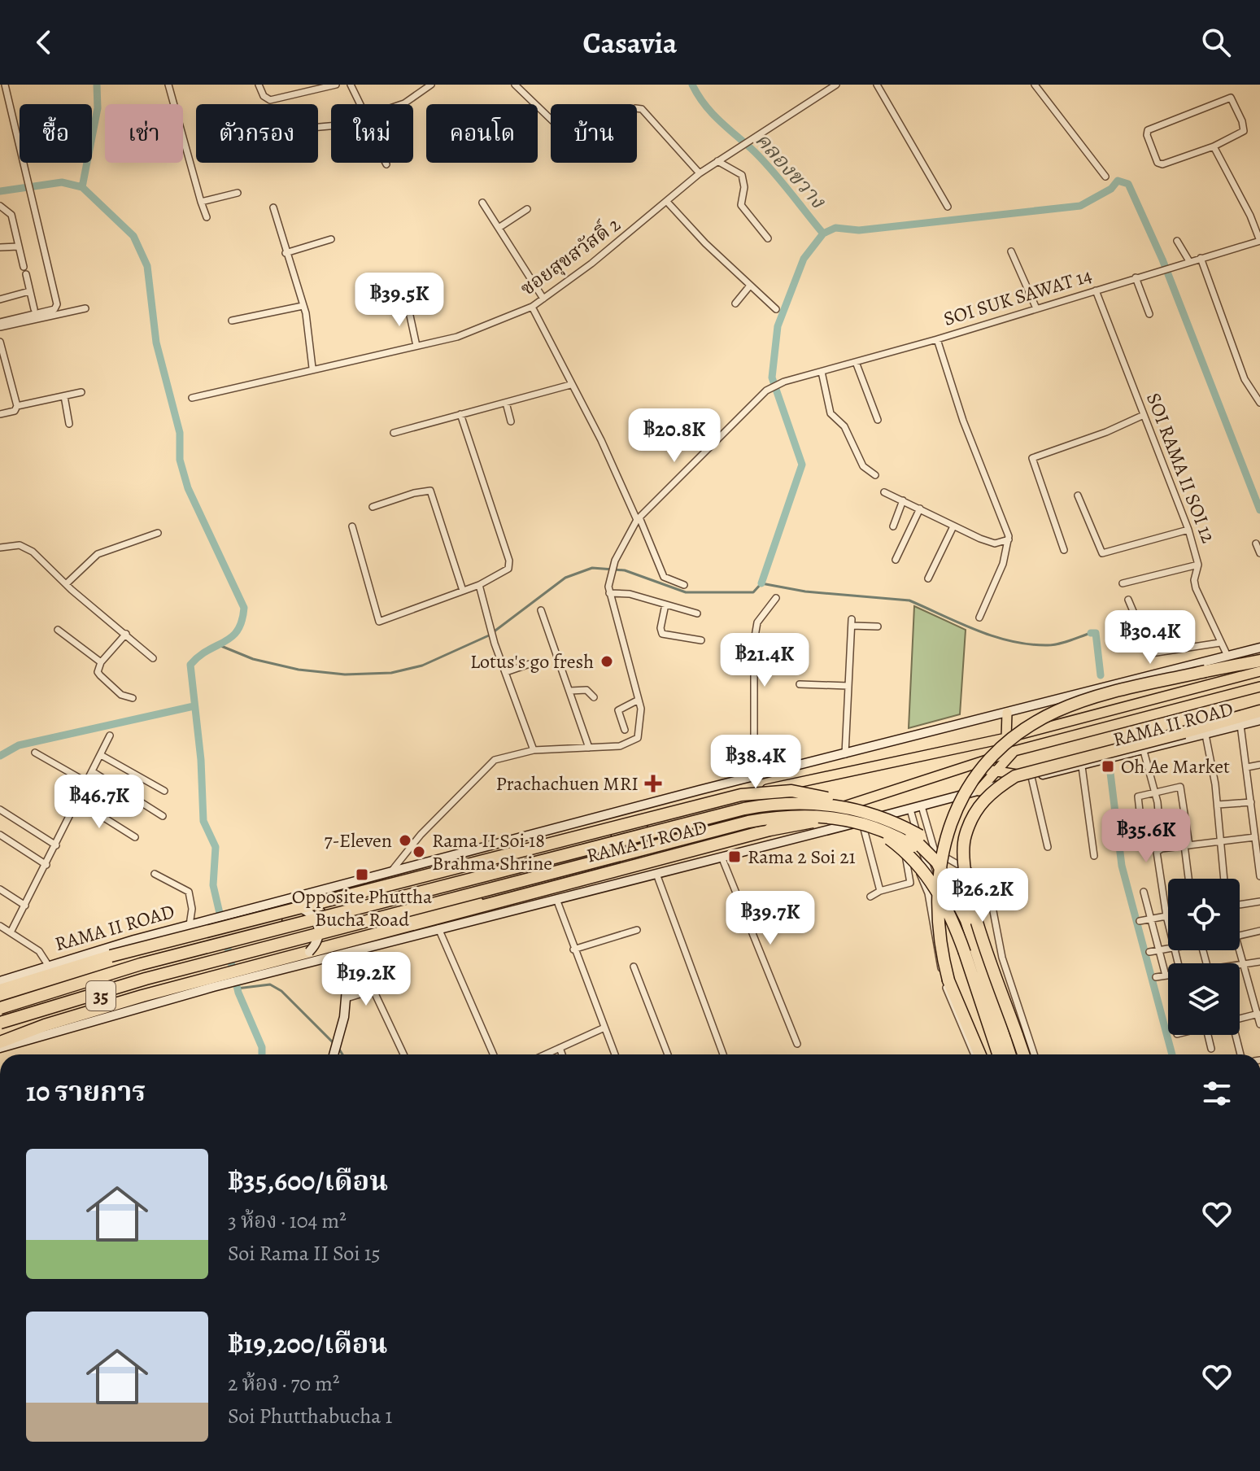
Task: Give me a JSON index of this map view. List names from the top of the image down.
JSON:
{
  "streets": {
    "highway": ["RAMA II ROAD", "35"],
    "street": ["ซอยสุขสวัสดิ์ 2", "SOI SUK SAWAT 14", "SOI RAMA II SOI 12"]
  },
  "crossings": [
    ["SOI SUK SAWAT 14", "SOI RAMA II SOI 12"],
    ["SOI RAMA II SOI 12", "RAMA II ROAD"]
  ],
  "water": ["คลองขวาง"],
  "places": {
    "other": ["Lotus's go fresh", "7-Eleven", "Rama II Soi 18 Brahma Shrine"],
    "transit": ["Oh Ae Market", "Rama 2 Soi 21", "Opposite Phuttha Bucha Road"],
    "health": ["Prachachuen MRI"]
  },
  "page": {
    "header": "Casavia",
    "chip": [
      "ซื้อ",
      "เช่า",
      "ตัวกรอง",
      "ใหม่",
      "คอนโด",
      "บ้าน"
    ],
    "price": [
      "฿39.5K",
      "฿20.8K",
      "฿30.4K",
      "฿21.4K",
      "฿38.4K",
      "฿46.7K",
      "฿35.6K",
      "฿26.2K",
      "฿39.7K",
      "฿19.2K"
    ],
    "heading": "10 รายการ",
    "list": [
      {
        "name": "฿35,600/เดือน",
        "note": "3 ห้อง · 104 m² · Soi Rama II Soi 15"
      },
      {
        "name": "฿19,200/เดือน",
        "note": "2 ห้อง · 70 m² · Soi Phutthabucha 1"
      }
    ]
  }
}
